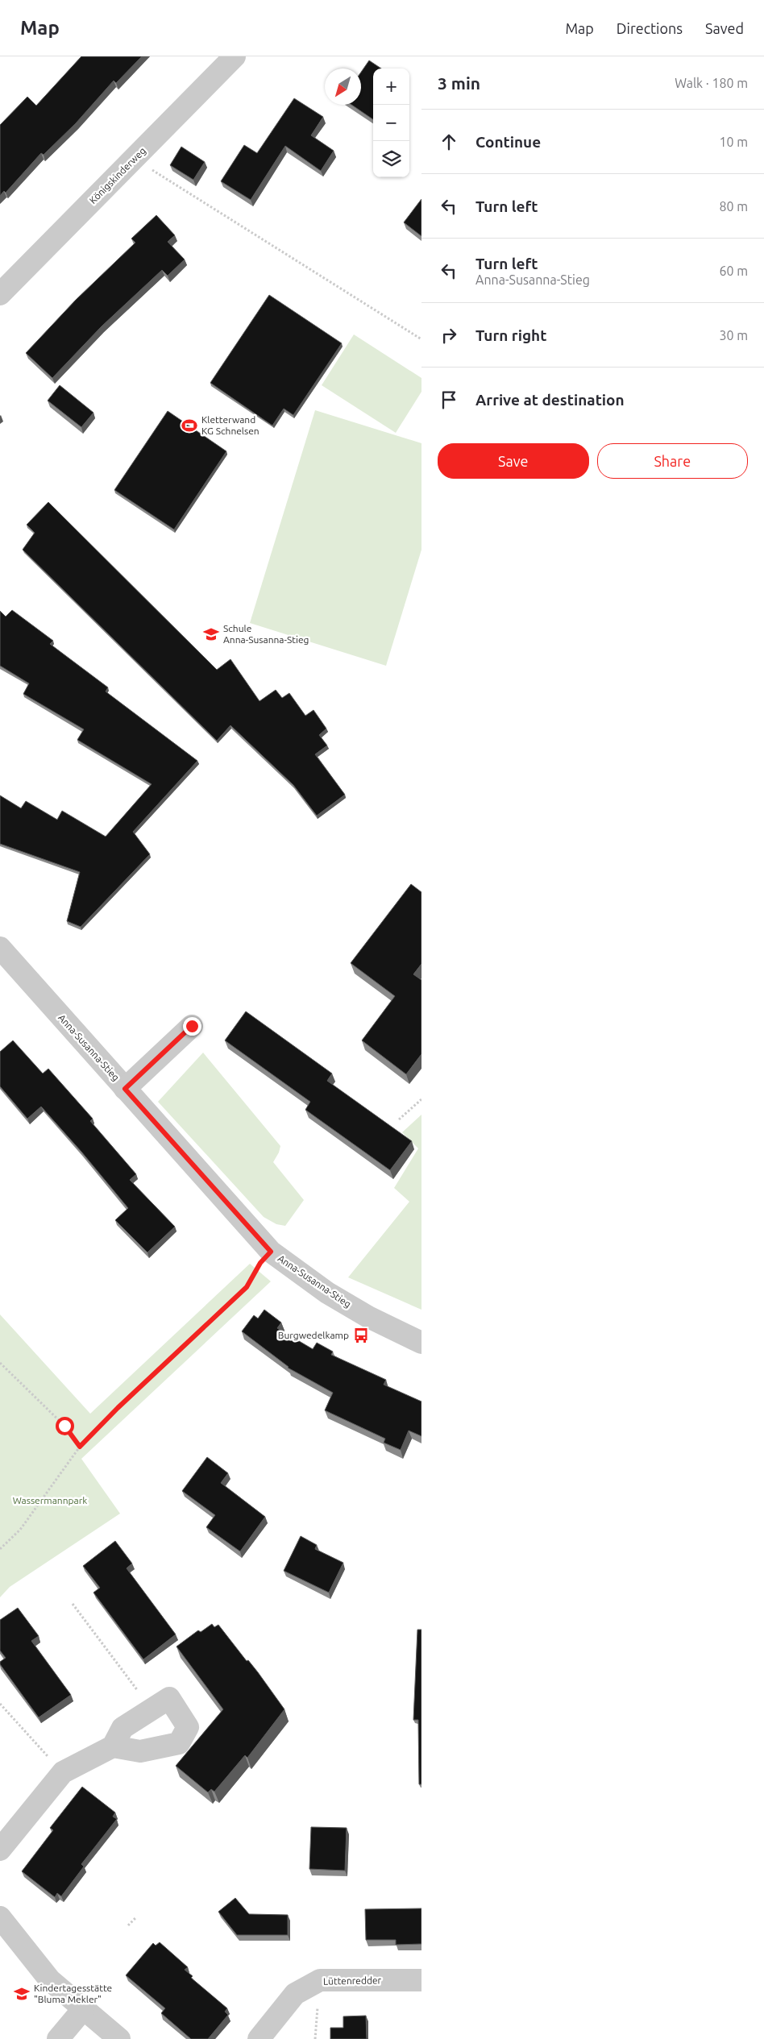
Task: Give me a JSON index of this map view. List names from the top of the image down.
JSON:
{
  "streets": {
    "street": ["Königskinderweg", "Anna-Susanna-Stieg", "Lüttenredder"]
  },
  "parks": ["Wassermannpark"],
  "places": {
    "sports": ["Kletterwand KG Schnelsen"],
    "school or university": ["Schule Anna-Susanna-Stieg", "Kindertagesstätte \"Bluma Mekler\""],
    "bus stop": ["Burgwedelkamp"]
  },
  "north": "bottom left",
  "page": {
    "header": "Map",
    "nav": ["Map", "Directions", "Saved"],
    "heading": ["3 min", "Walk · 180 m"],
    "map_buttons": ["+", "−"],
    "list": [
      ["Continue", "10 m"],
      ["Turn left", "80 m"],
      ["Turn left", "Anna-Susanna-Stieg", "60 m"],
      ["Turn right", "30 m"],
      "Arrive at destination"
    ],
    "buttons": ["Save", "Share"]
  }
}
